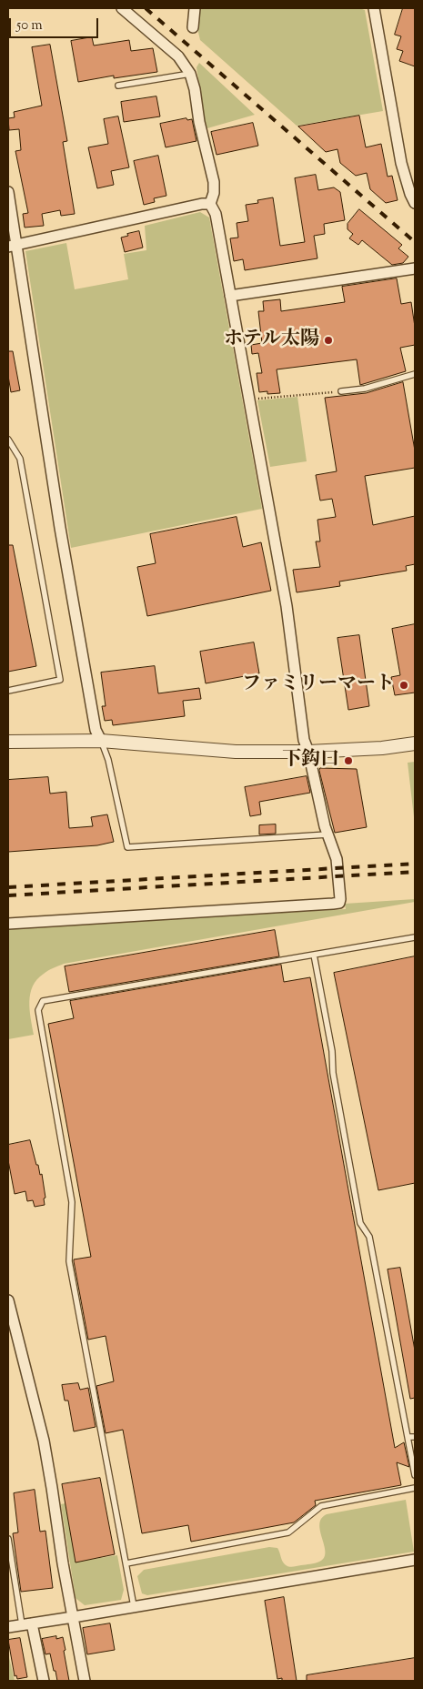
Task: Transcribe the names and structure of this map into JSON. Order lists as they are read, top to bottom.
{
  "places": ["ホテル太陽", "ファミリーマート", "下鈎口"],
  "scale_bar": "50 m"
}
